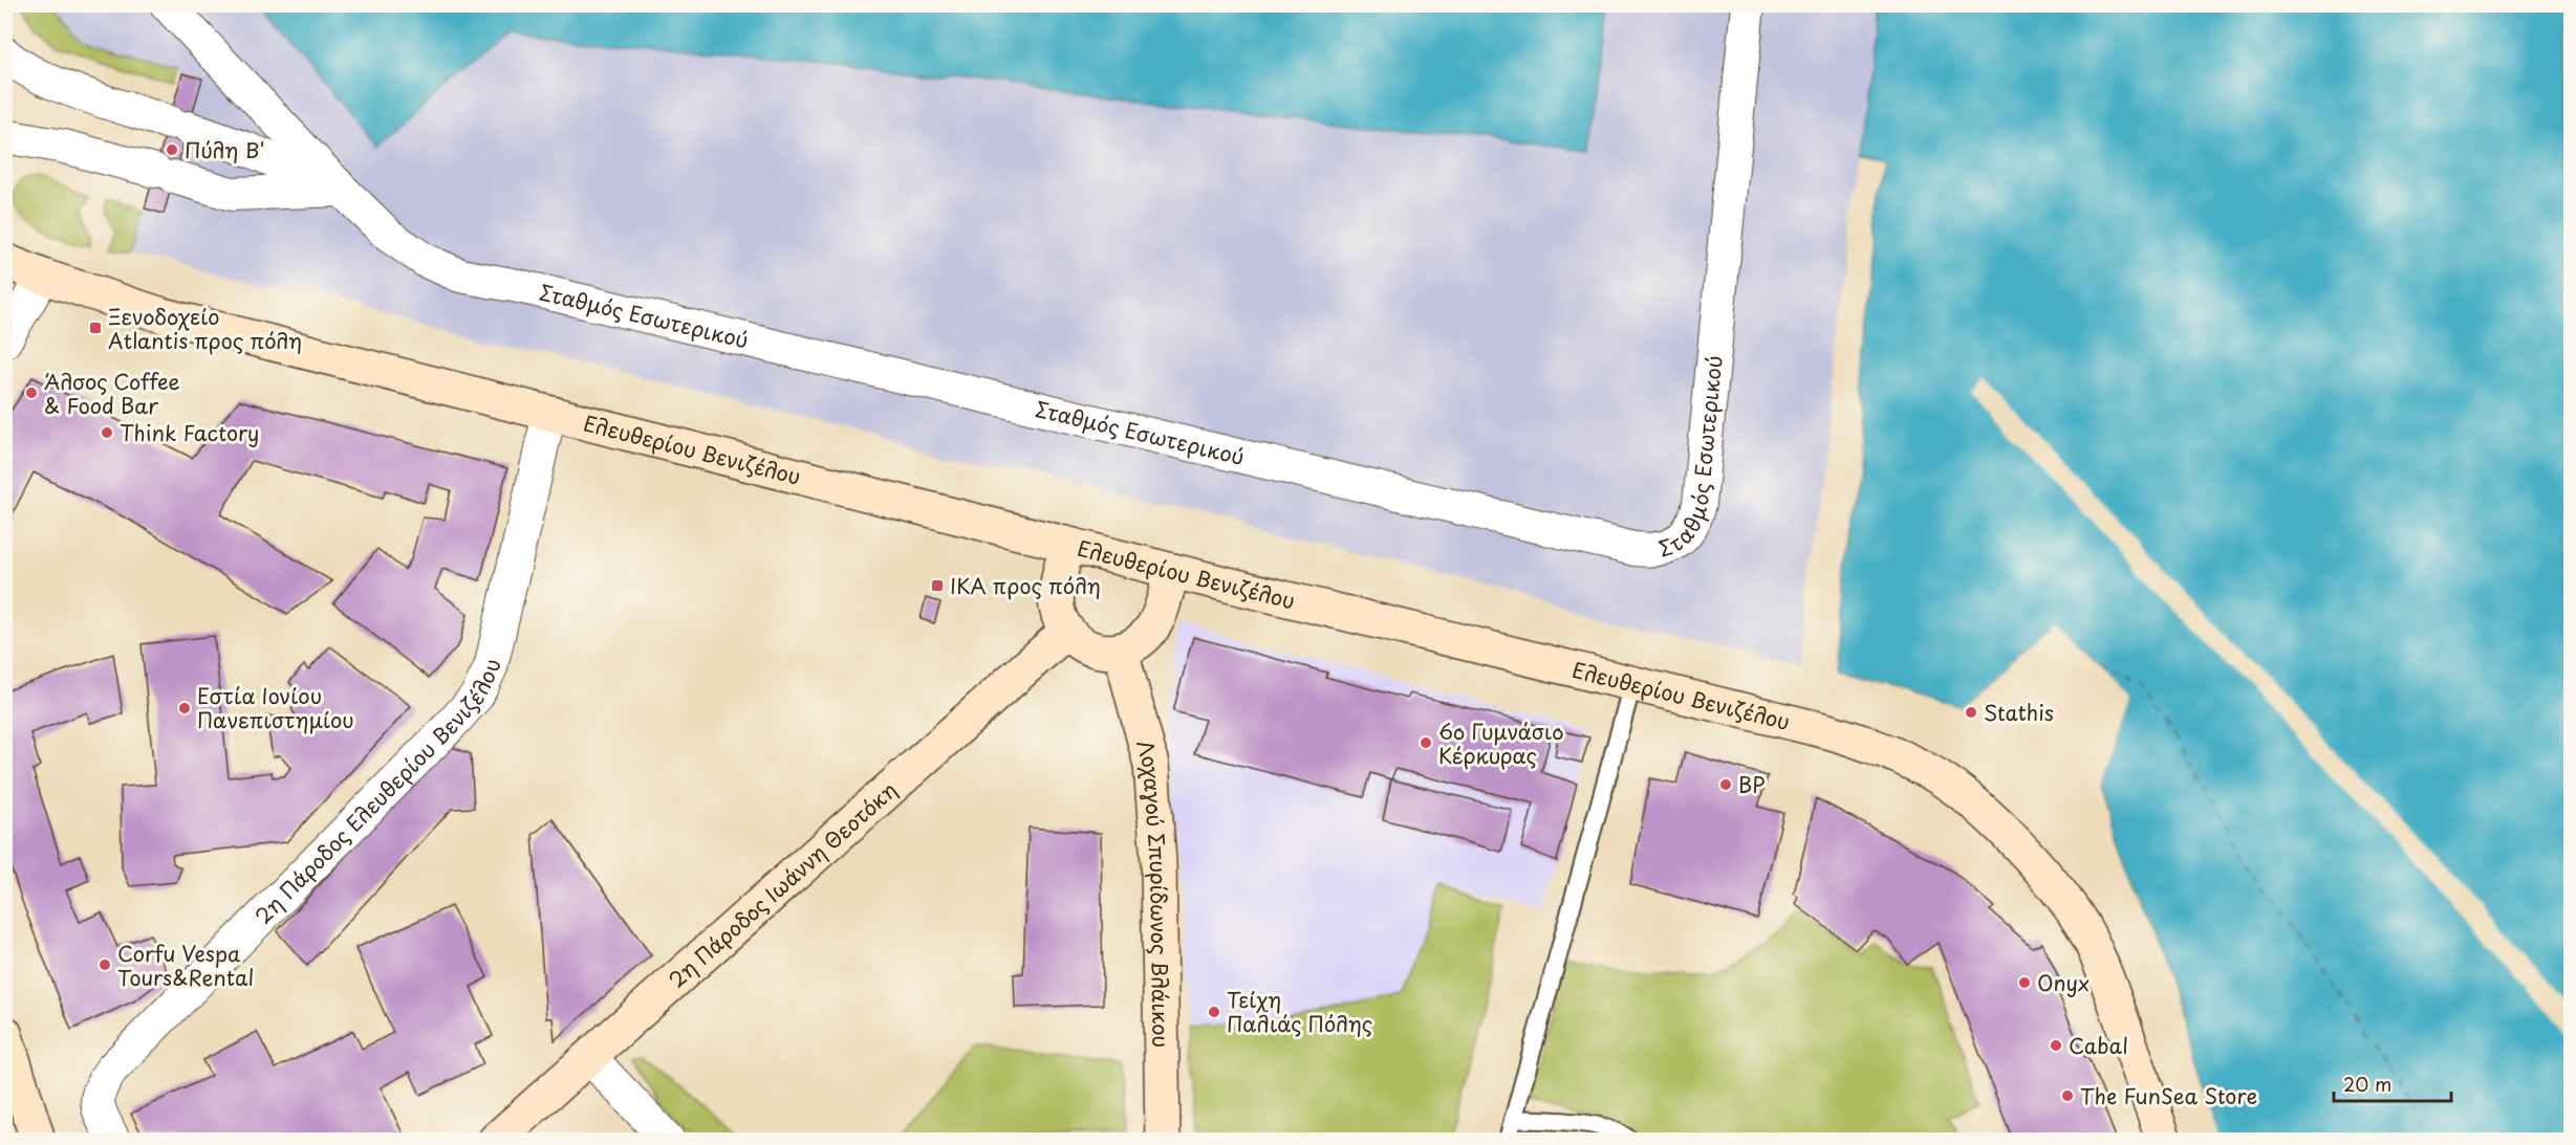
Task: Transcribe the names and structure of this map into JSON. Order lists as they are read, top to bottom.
{
  "streets": {
    "main road": ["Ελευθερίου Βενιζέλου", "2η Πάροδος Ιωάννη Θεοτόκη", "Λοχαγού Σπυρίδωνος Βλάικου"],
    "street": ["Σταθμός Εσωτερικού", "2η Πάροδος Ελευθερίου Βενιζέλου"]
  },
  "crossings": [
    ["Ελευθερίου Βενιζέλου", "2η Πάροδος Ελευθερίου Βενιζέλου"]
  ],
  "places": {
    "other": [
      "Πύλη Β'",
      "Άλσος Coffee & Food Bar",
      "Think Factory",
      "Εστία Ιονίου Πανεπιστημίου",
      "Stathis",
      "6ο Γυμνάσιο Κέρκυρας",
      "BP",
      "Corfu Vespa Tours&Rental",
      "Onyx",
      "Τείχη Παλιάς Πόλης",
      "Cabal",
      "The FunSea Store"
    ],
    "transit": ["Ξενοδοχείο Atlantis προς πόλη", "ΙΚΑ προς πόλη"]
  },
  "scale_bar": "20 m"
}
